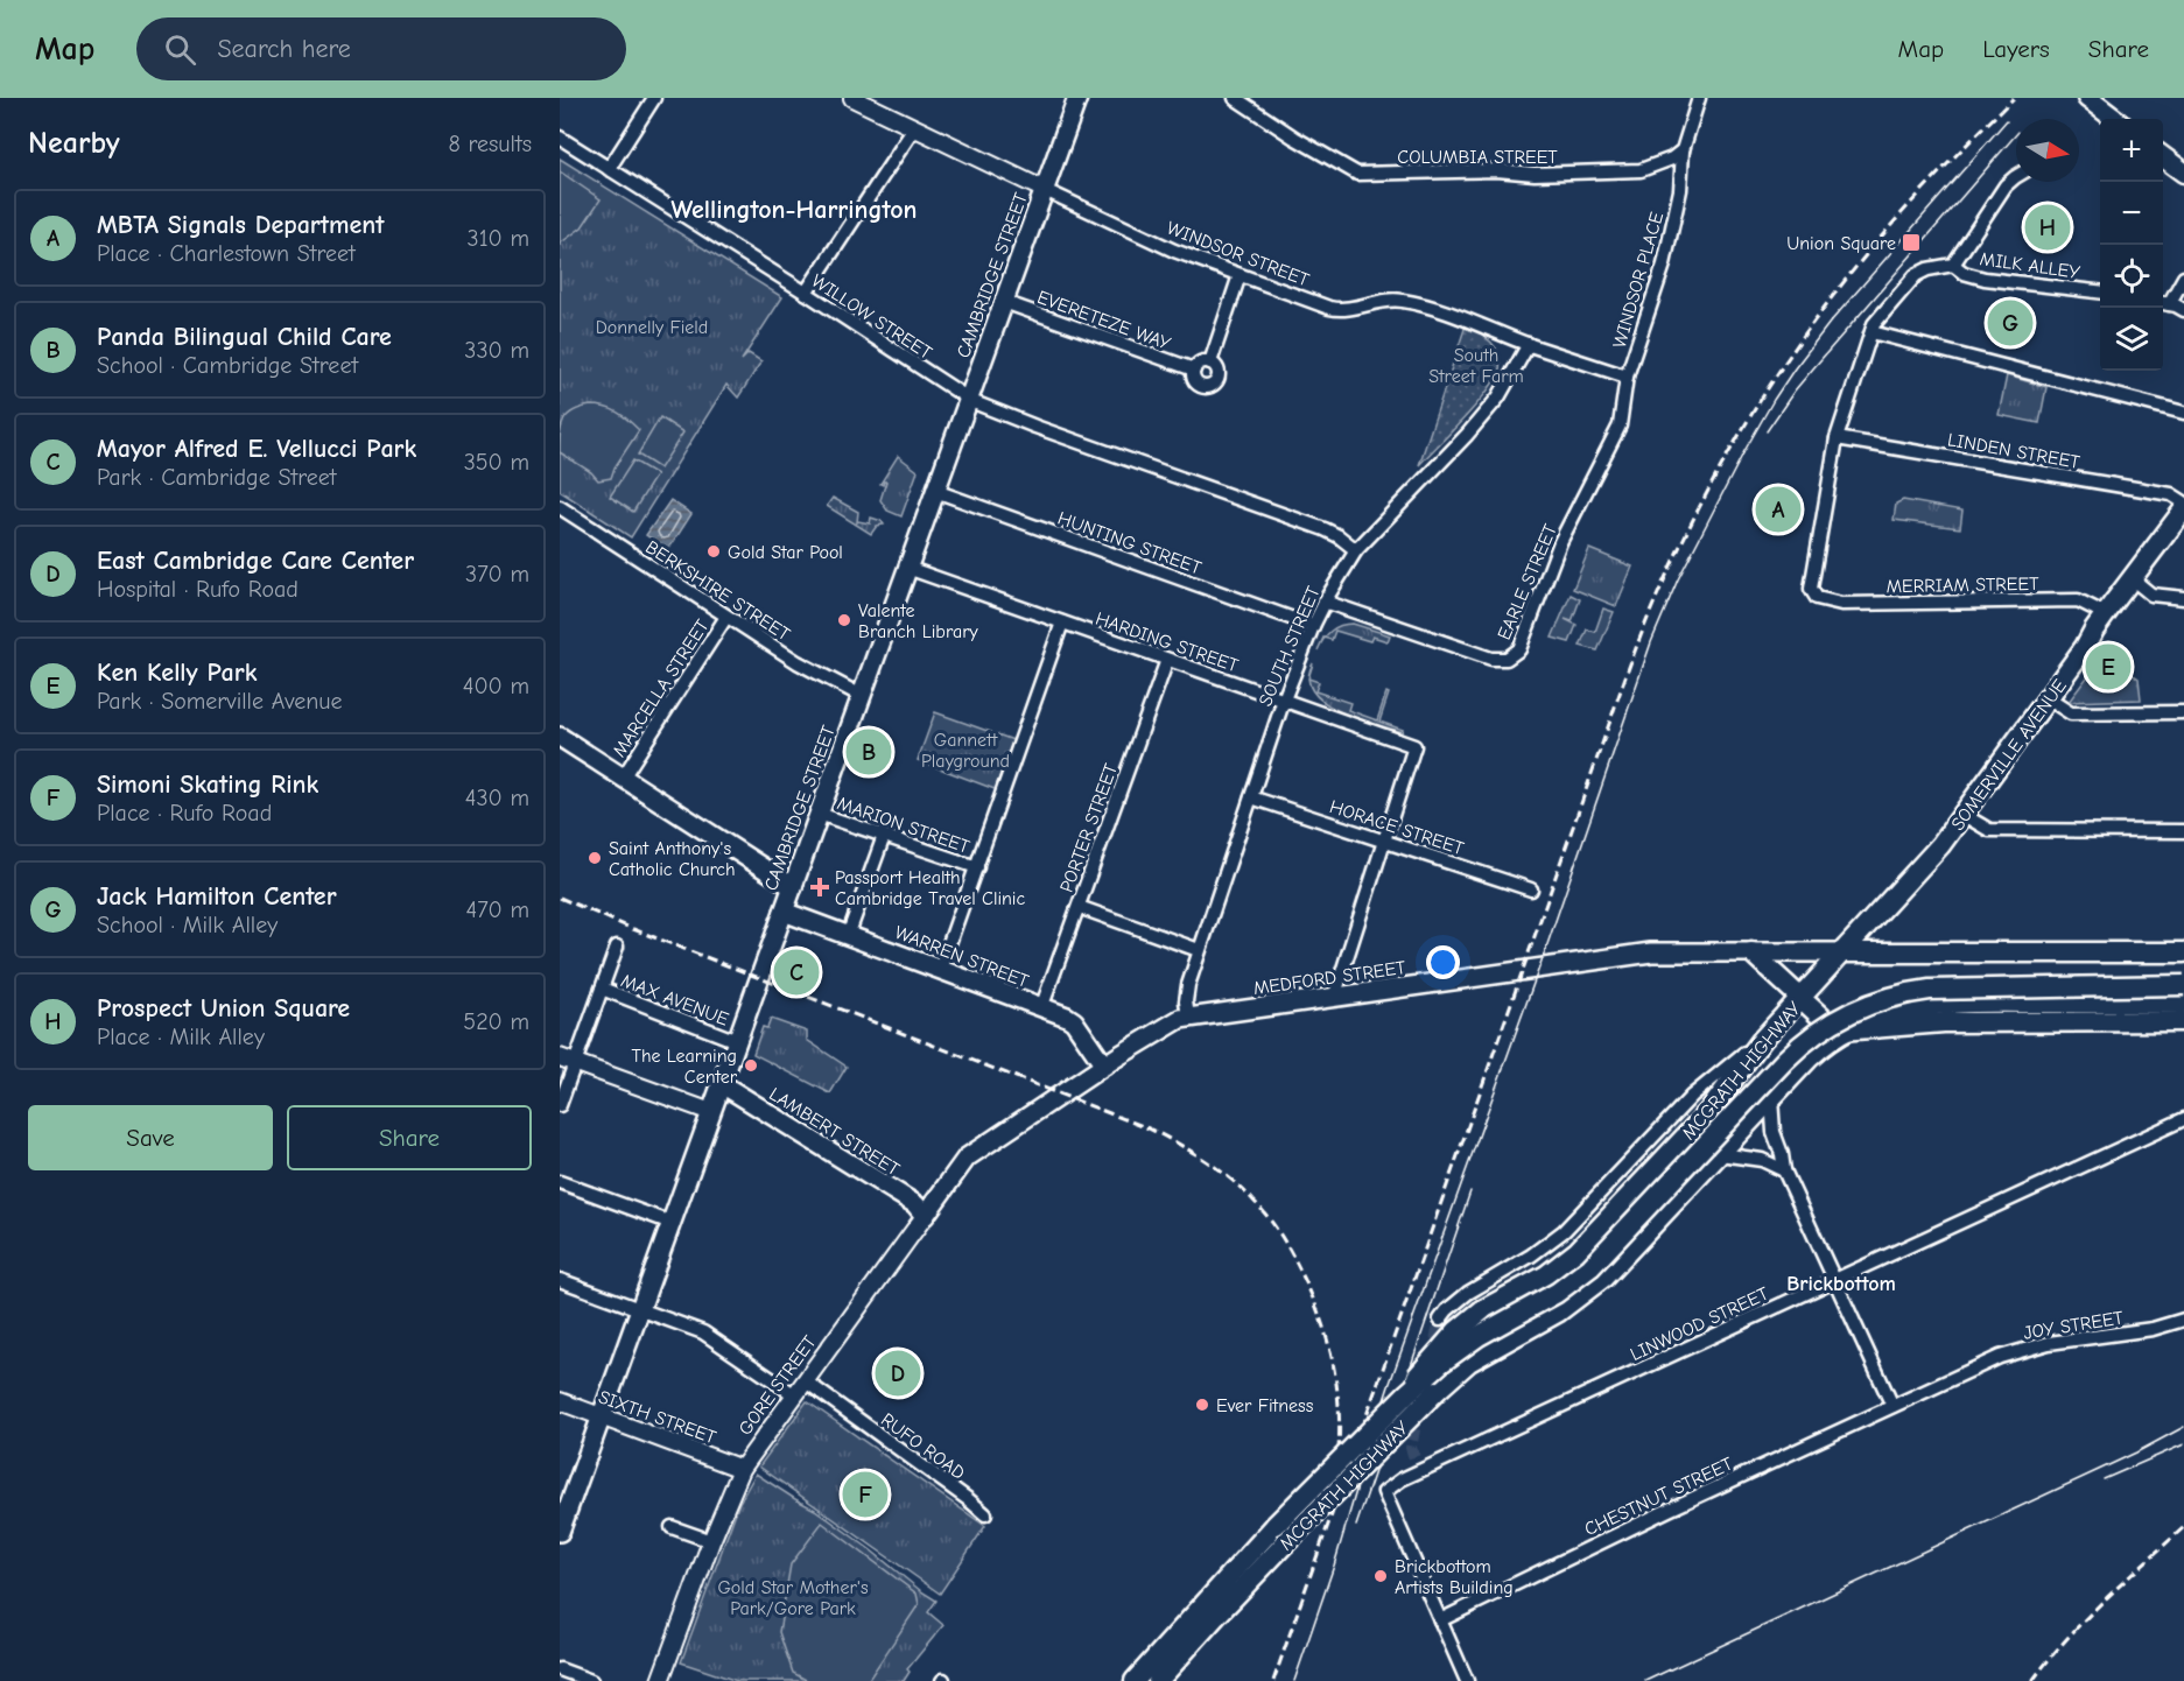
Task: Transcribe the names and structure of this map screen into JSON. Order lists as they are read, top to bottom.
{
  "streets": {
    "main road": [
      "CAMBRIDGE STREET",
      "SOMERVILLE AVENUE",
      "WARREN STREET",
      "MEDFORD STREET",
      "MCGRATH HIGHWAY",
      "LAMBERT STREET",
      "GORE STREET"
    ],
    "street": [
      "COLUMBIA STREET",
      "WINDSOR STREET",
      "MILK ALLEY",
      "WINDSOR PLACE",
      "WILLOW STREET",
      "EVERETEZE WAY",
      "LINDEN STREET",
      "HUNTING STREET",
      "EARLE STREET",
      "MERRIAM STREET",
      "BERKSHIRE STREET",
      "HARDING STREET",
      "SOUTH STREET",
      "MARCELLA STREET",
      "MARION STREET",
      "HORACE STREET",
      "PORTER STREET",
      "MAX AVENUE",
      "LINWOOD STREET",
      "JOY STREET",
      "SIXTH STREET",
      "RUFO ROAD",
      "CHESTNUT STREET"
    ]
  },
  "crossings": [
    ["COLUMBIA STREET", "WINDSOR PLACE"],
    ["WINDSOR STREET", "CAMBRIDGE STREET"],
    ["WINDSOR STREET", "WINDSOR PLACE"],
    ["WINDSOR STREET", "EVERETEZE WAY"],
    ["WINDSOR STREET", "EARLE STREET"],
    ["WINDSOR STREET", "SOUTH STREET"],
    ["CAMBRIDGE STREET", "WILLOW STREET"],
    ["CAMBRIDGE STREET", "EVERETEZE WAY"],
    ["CAMBRIDGE STREET", "HUNTING STREET"],
    ["CAMBRIDGE STREET", "BERKSHIRE STREET"],
    ["CAMBRIDGE STREET", "HARDING STREET"],
    ["CAMBRIDGE STREET", "MARION STREET"],
    ["CAMBRIDGE STREET", "WARREN STREET"],
    ["CAMBRIDGE STREET", "MAX AVENUE"],
    ["CAMBRIDGE STREET", "LAMBERT STREET"],
    ["CAMBRIDGE STREET", "SIXTH STREET"],
    ["CAMBRIDGE STREET", "RUFO ROAD"],
    ["WINDSOR PLACE", "EARLE STREET"],
    ["WILLOW STREET", "SOUTH STREET"],
    ["LINDEN STREET", "MERRIAM STREET"],
    ["HUNTING STREET", "SOUTH STREET"],
    ["EARLE STREET", "SOUTH STREET"],
    ["MERRIAM STREET", "SOMERVILLE AVENUE"],
    ["BERKSHIRE STREET", "MARCELLA STREET"],
    ["HARDING STREET", "SOUTH STREET"],
    ["HARDING STREET", "HORACE STREET"],
    ["HARDING STREET", "PORTER STREET"],
    ["SOUTH STREET", "HORACE STREET"],
    ["SOUTH STREET", "MEDFORD STREET"],
    ["SOMERVILLE AVENUE", "MEDFORD STREET"],
    ["SOMERVILLE AVENUE", "MCGRATH HIGHWAY"],
    ["PORTER STREET", "WARREN STREET"],
    ["WARREN STREET", "MEDFORD STREET"],
    ["MEDFORD STREET", "MCGRATH HIGHWAY"],
    ["MEDFORD STREET", "GORE STREET"],
    ["LAMBERT STREET", "GORE STREET"],
    ["LINWOOD STREET", "CHESTNUT STREET"],
    ["JOY STREET", "CHESTNUT STREET"],
    ["GORE STREET", "SIXTH STREET"],
    ["GORE STREET", "RUFO ROAD"]
  ],
  "districts": ["Wellington-Harrington", "Brickbottom"],
  "parks": [
    "Donnelly Field",
    "South Street Farm",
    "Gannett Playground",
    "Gold Star Mother's Park/Gore Park"
  ],
  "places": {
    "transit": ["Union Square"],
    "other": [
      "Gold Star Pool",
      "Valente Branch Library",
      "Saint Anthony's Catholic Church",
      "The Learning Center",
      "Ever Fitness",
      "Brickbottom Artists Building"
    ],
    "health": ["Passport Health Cambridge Travel Clinic"]
  },
  "north": "right",
  "page": {
    "header": "Map",
    "search": "Search here",
    "nav": ["Map", "Layers", "Share"],
    "heading": ["Nearby", "8 results"],
    "map_buttons": ["+", "−"],
    "list": [
      {
        "mark": "A",
        "name": "MBTA Signals Department",
        "note": "Place · Charlestown Street",
        "value": "310 m"
      },
      {
        "mark": "B",
        "name": "Panda Bilingual Child Care",
        "note": "School · Cambridge Street",
        "value": "330 m"
      },
      {
        "mark": "C",
        "name": "Mayor Alfred E. Vellucci Park",
        "note": "Park · Cambridge Street",
        "value": "350 m"
      },
      {
        "mark": "D",
        "name": "East Cambridge Care Center",
        "note": "Hospital · Rufo Road",
        "value": "370 m"
      },
      {
        "mark": "E",
        "name": "Ken Kelly Park",
        "note": "Park · Somerville Avenue",
        "value": "400 m"
      },
      {
        "mark": "F",
        "name": "Simoni Skating Rink",
        "note": "Place · Rufo Road",
        "value": "430 m"
      },
      {
        "mark": "G",
        "name": "Jack Hamilton Center",
        "note": "School · Milk Alley",
        "value": "470 m"
      },
      {
        "mark": "H",
        "name": "Prospect Union Square",
        "note": "Place · Milk Alley",
        "value": "520 m"
      }
    ],
    "pins": [
      "H",
      "G",
      "A",
      "E",
      "B",
      "C",
      "D",
      "F"
    ],
    "buttons": ["Save", "Share"]
  }
}
